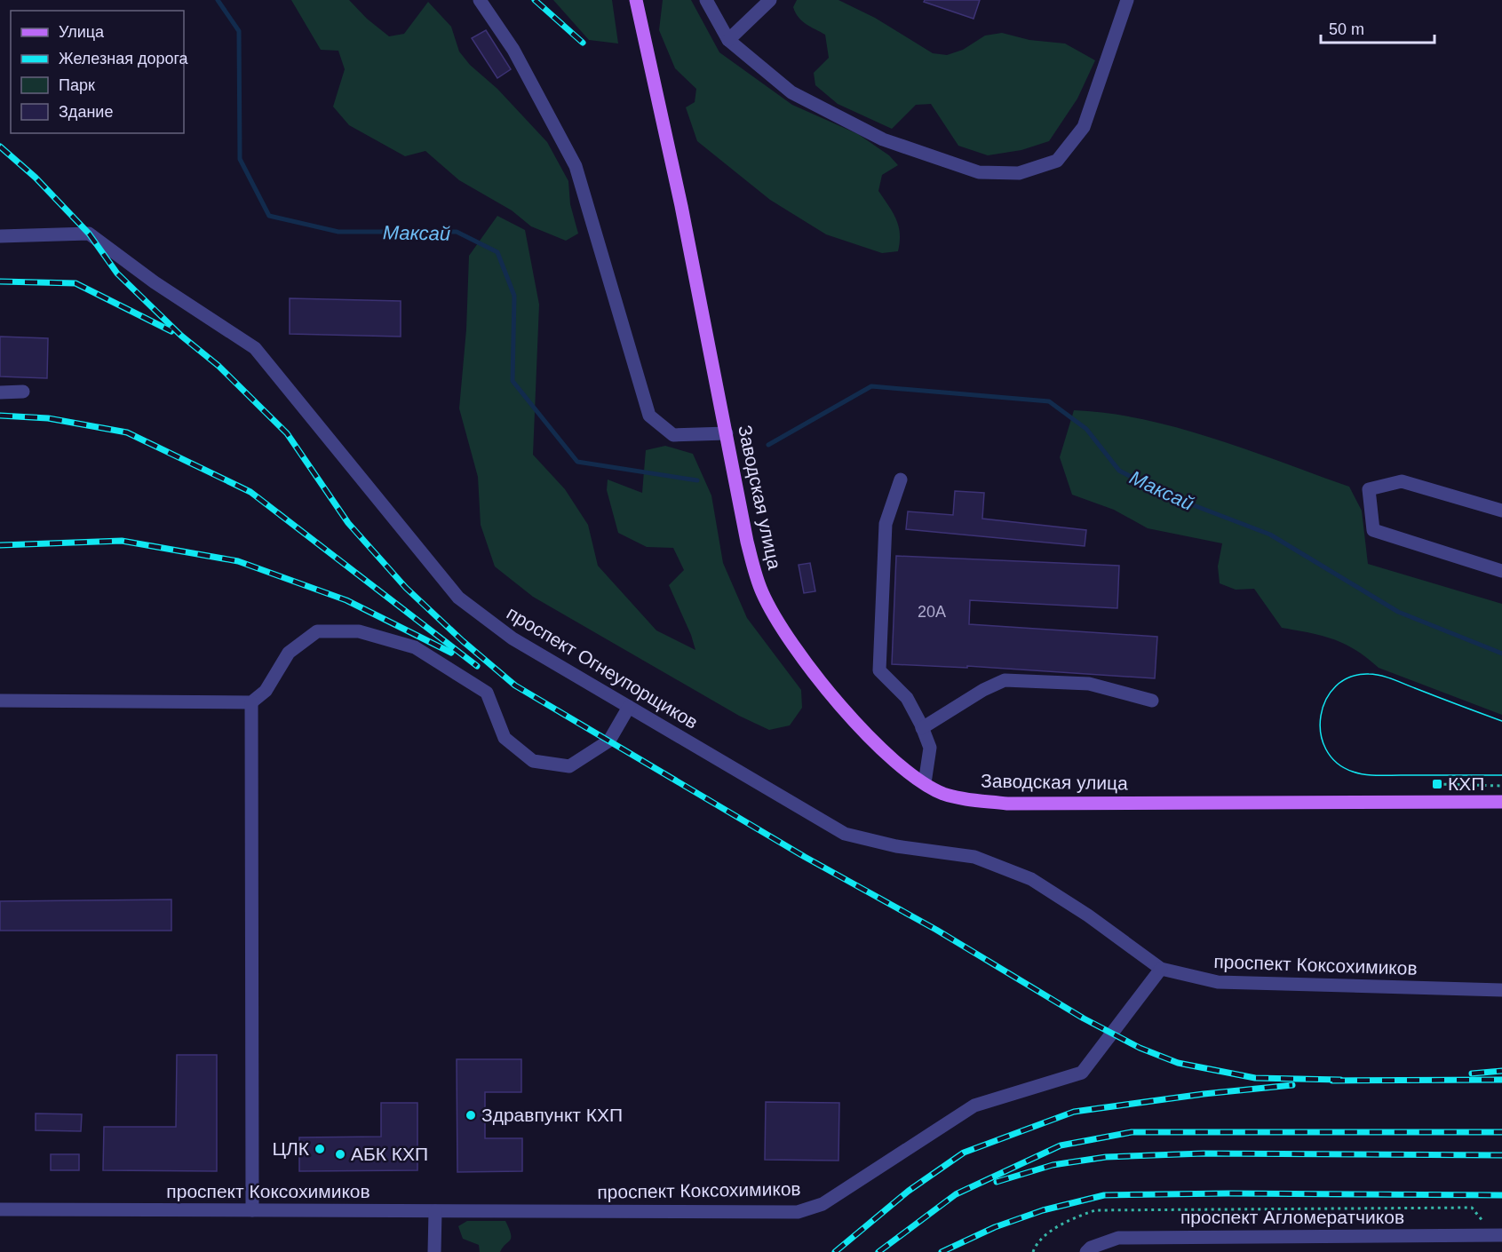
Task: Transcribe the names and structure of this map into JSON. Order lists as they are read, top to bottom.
{
  "streets": {
    "main road": ["Заводская улица"],
    "street": ["проспект Огнеупорщиков", "проспект Коксохимиков", "проспект Агломератчиков"]
  },
  "crossings": [
    ["проспект Огнеупорщиков", "проспект Коксохимиков"]
  ],
  "water": ["Максай"],
  "places": {
    "transit": ["КХП"],
    "other": ["Здравпункт КХП", "ЦЛК", "АБК КХП"]
  },
  "house_numbers": ["20А"],
  "legend": [
    "Улица",
    "Железная дорога",
    "Парк",
    "Здание"
  ],
  "scale_bar": "50 m"
}
